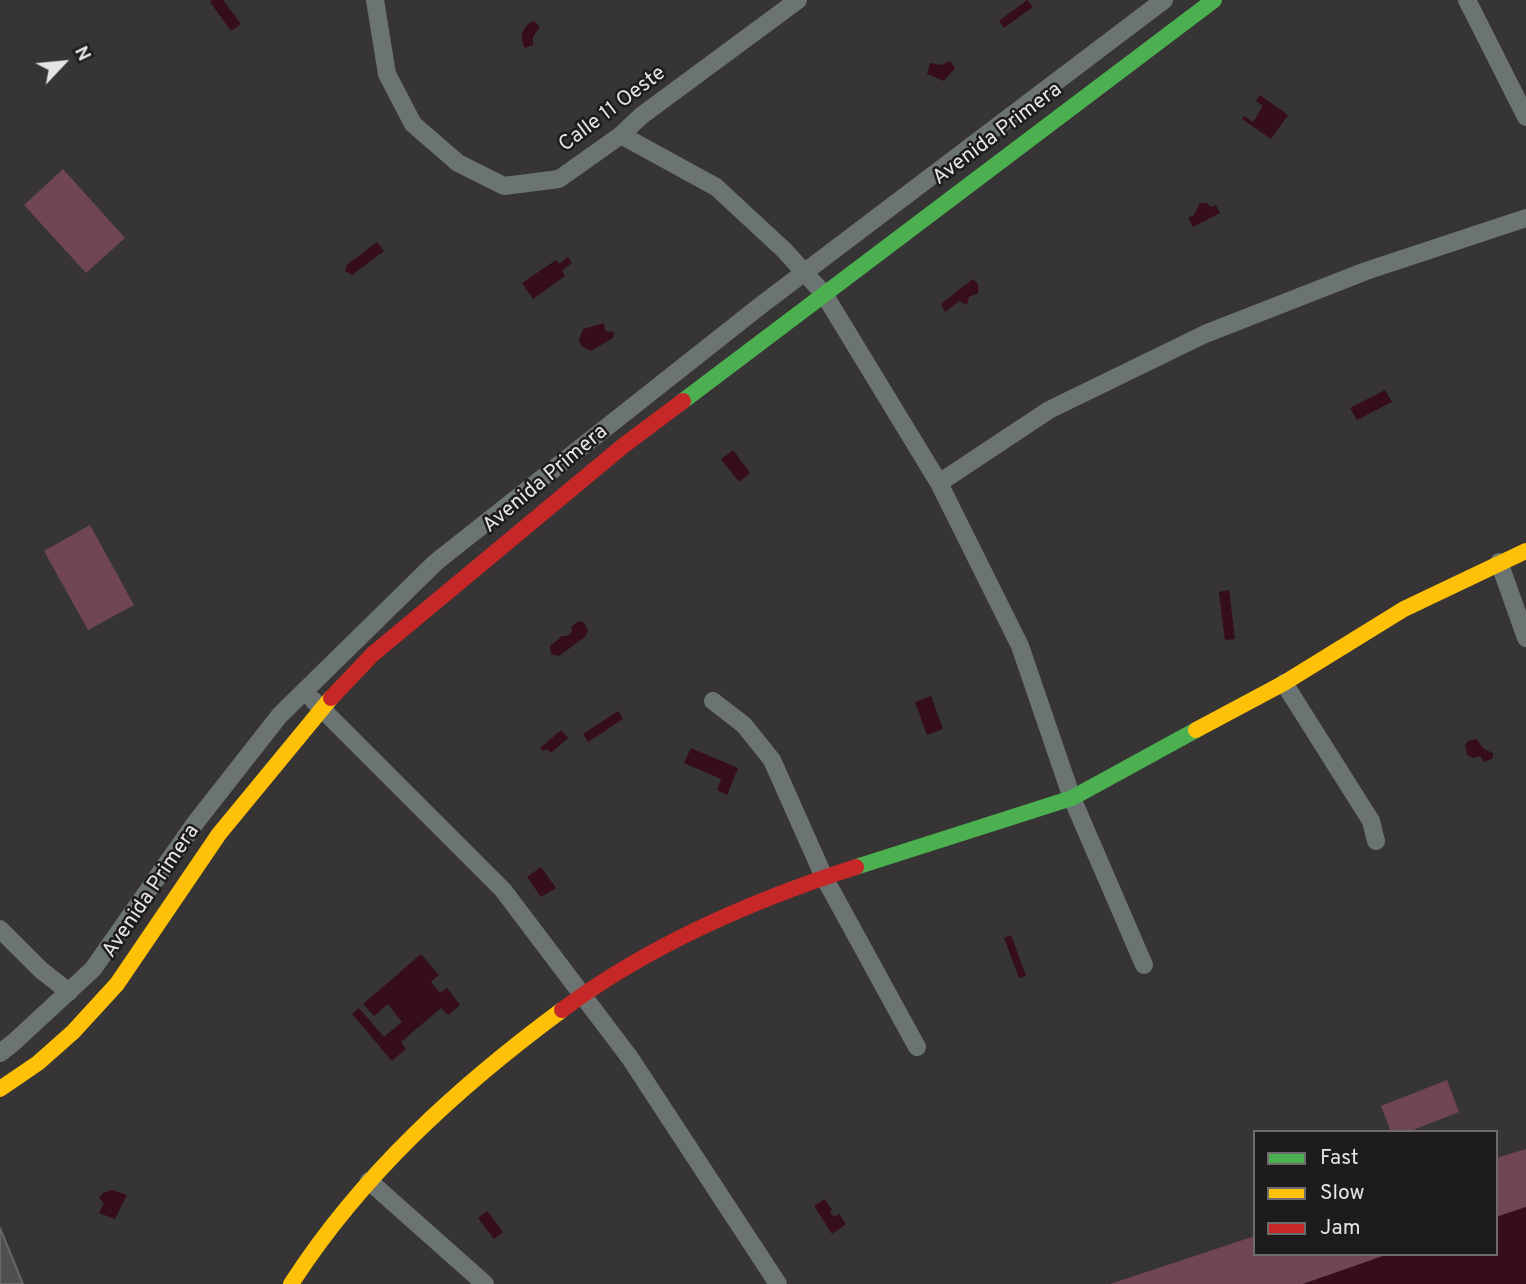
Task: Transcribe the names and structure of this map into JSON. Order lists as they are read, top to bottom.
{
  "streets": {
    "street": ["Calle 11 Oeste", "Avenida Primera"]
  },
  "legend": ["Fast", "Slow", "Jam"],
  "north": "top right"
}
